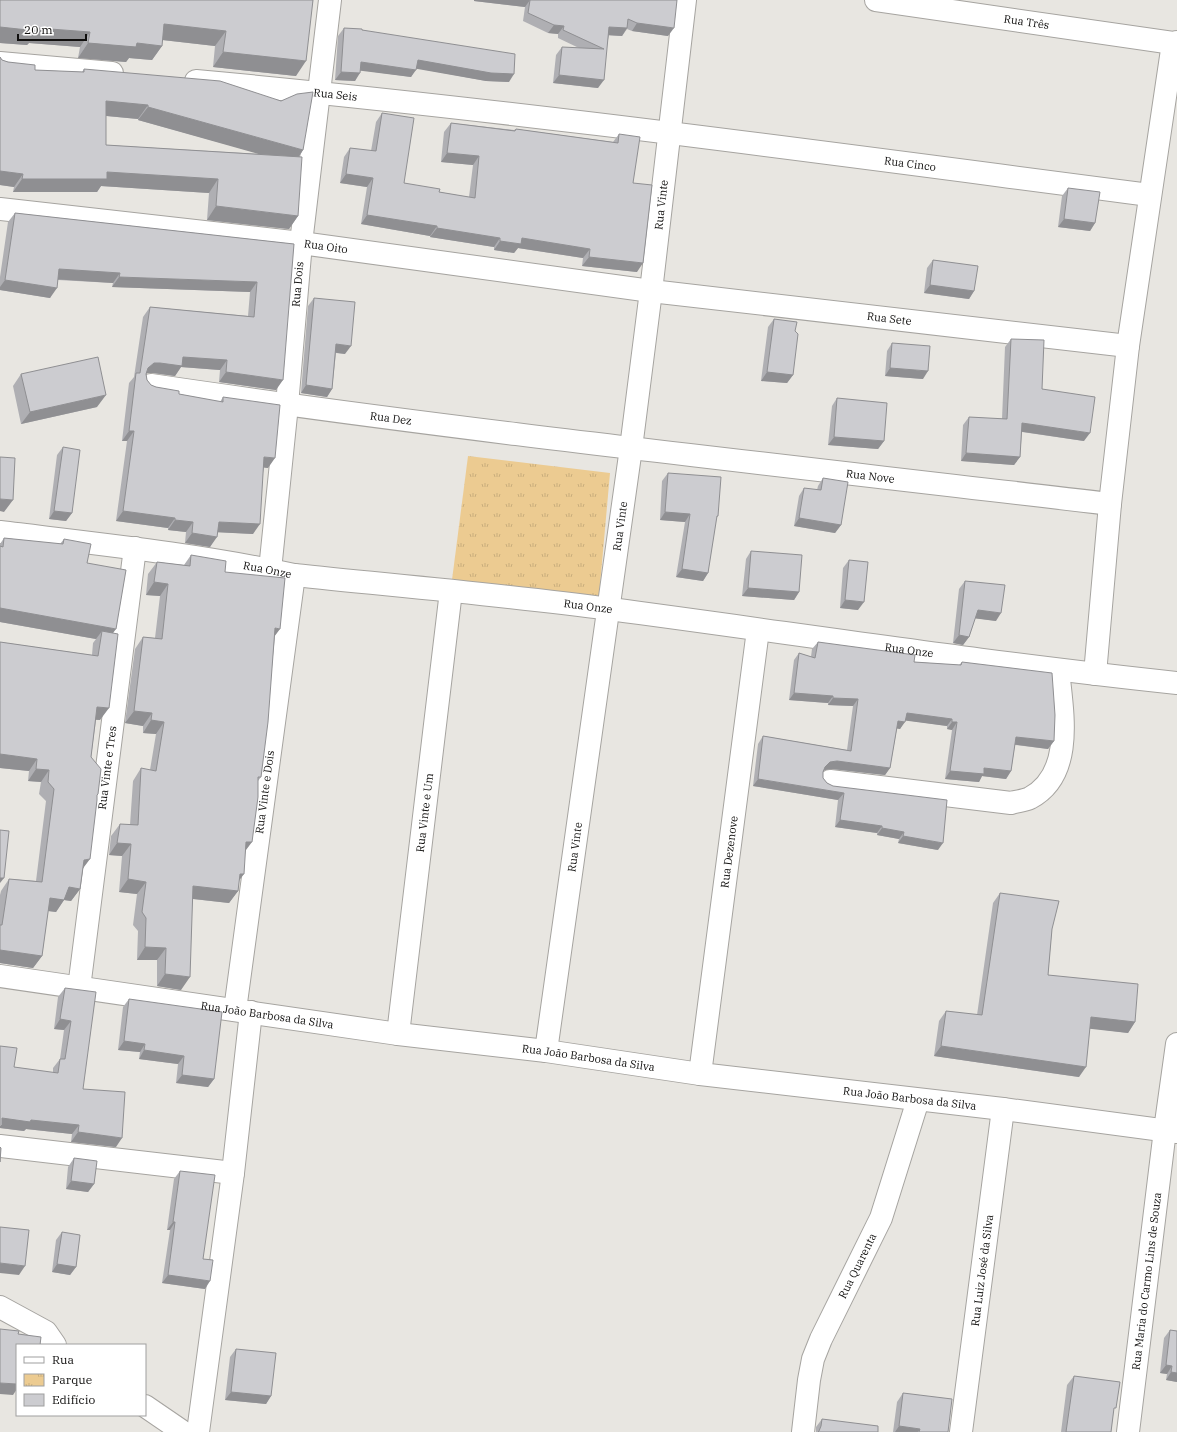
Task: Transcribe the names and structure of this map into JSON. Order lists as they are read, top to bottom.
{
  "streets": {
    "street": [
      "Rua Três",
      "Rua Seis",
      "Rua Cinco",
      "Rua Vinte",
      "Rua Oito",
      "Rua Dois",
      "Rua Sete",
      "Rua Dez",
      "Rua Nove",
      "Rua Onze",
      "Rua Vinte e Tres",
      "Rua Vinte e Dois",
      "Rua Vinte e Um",
      "Rua Dezenove",
      "Rua João Barbosa da Silva",
      "Rua Quarenta",
      "Rua Luiz José da Silva",
      "Rua Maria do Carmo Lins de Souza"
    ]
  },
  "crossings": [
    ["Rua Seis", "Rua Cinco"],
    ["Rua Seis", "Rua Vinte"],
    ["Rua Seis", "Rua Dois"],
    ["Rua Cinco", "Rua Vinte"],
    ["Rua Vinte", "Rua Oito"],
    ["Rua Vinte", "Rua Sete"],
    ["Rua Vinte", "Rua Dez"],
    ["Rua Vinte", "Rua Nove"],
    ["Rua Vinte", "Rua Onze"],
    ["Rua Vinte", "Rua João Barbosa da Silva"],
    ["Rua Oito", "Rua Dois"],
    ["Rua Oito", "Rua Sete"],
    ["Rua Dois", "Rua Dez"],
    ["Rua Dois", "Rua Onze"],
    ["Rua Dez", "Rua Nove"],
    ["Rua Onze", "Rua Vinte e Tres"],
    ["Rua Onze", "Rua Vinte e Dois"],
    ["Rua Onze", "Rua Vinte e Um"],
    ["Rua Onze", "Rua Dezenove"],
    ["Rua Vinte e Tres", "Rua João Barbosa da Silva"],
    ["Rua Vinte e Dois", "Rua João Barbosa da Silva"],
    ["Rua Vinte e Um", "Rua João Barbosa da Silva"],
    ["Rua Dezenove", "Rua João Barbosa da Silva"],
    ["Rua João Barbosa da Silva", "Rua Quarenta"],
    ["Rua João Barbosa da Silva", "Rua Luiz José da Silva"],
    ["Rua João Barbosa da Silva", "Rua Maria do Carmo Lins de Souza"]
  ],
  "legend": ["Rua", "Parque", "Edifício"],
  "scale_bar": "20 m"
}
